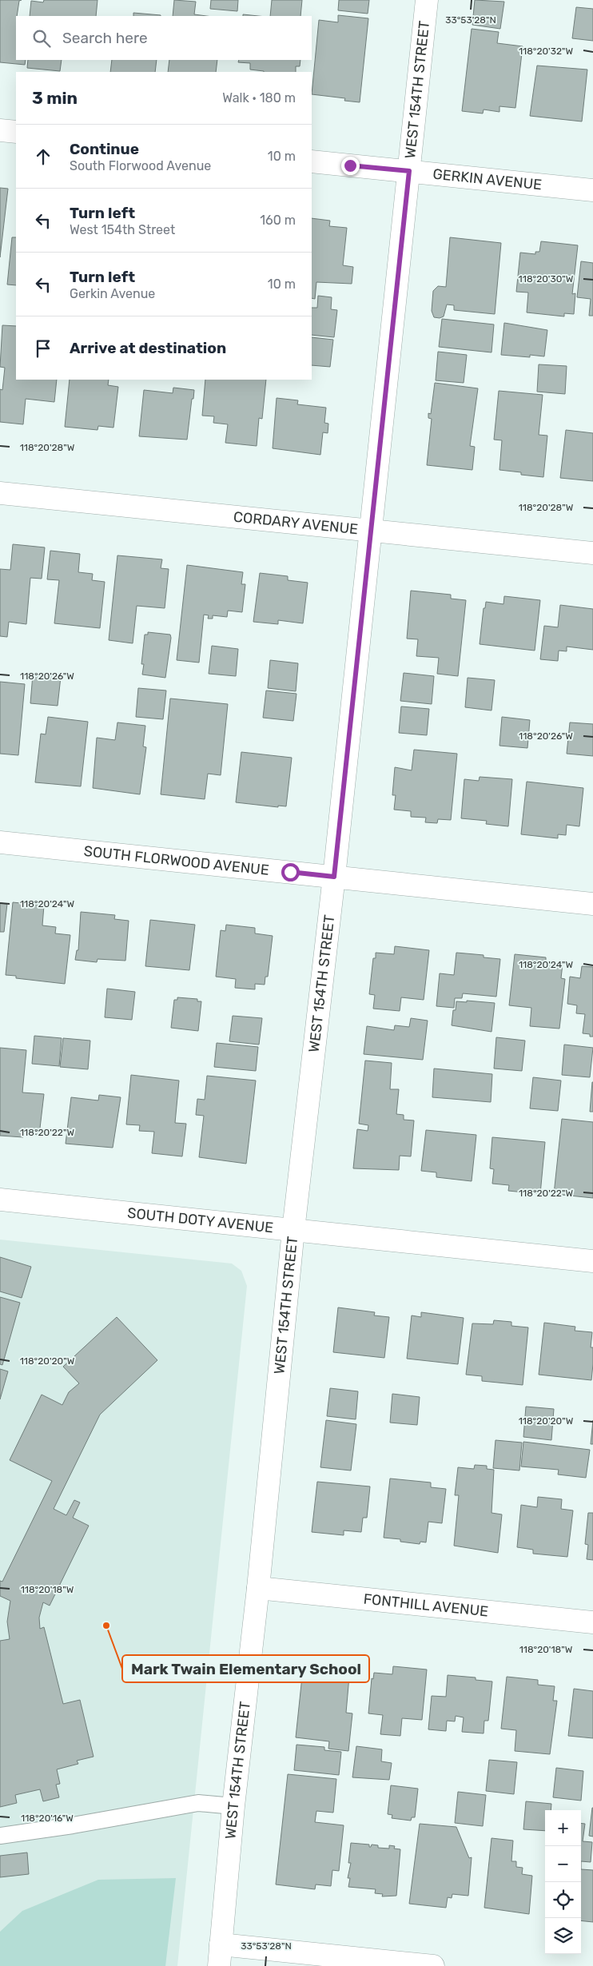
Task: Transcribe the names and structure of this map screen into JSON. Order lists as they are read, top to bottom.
{
  "streets": {
    "street": [
      "WEST 154TH STREET",
      "GERKIN AVENUE",
      "CORDARY AVENUE",
      "SOUTH FLORWOOD AVENUE",
      "SOUTH DOTY AVENUE",
      "FONTHILL AVENUE"
    ]
  },
  "crossings": [
    ["WEST 154TH STREET", "GERKIN AVENUE"],
    ["WEST 154TH STREET", "CORDARY AVENUE"],
    ["WEST 154TH STREET", "SOUTH FLORWOOD AVENUE"],
    ["WEST 154TH STREET", "SOUTH DOTY AVENUE"],
    ["WEST 154TH STREET", "FONTHILL AVENUE"]
  ],
  "places": ["Mark Twain Elementary School"],
  "page": {
    "search": "Search here",
    "heading": ["3 min", "Walk · 180 m"],
    "list": [
      ["Continue", "South Florwood Avenue", "10 m"],
      ["Turn left", "West 154th Street", "160 m"],
      ["Turn left", "Gerkin Avenue", "10 m"],
      "Arrive at destination"
    ],
    "map_buttons": ["+", "−"]
  },
  "coordinates": [
    "33°53'28\"N",
    "118°20'32\"W",
    "118°20'30\"W",
    "118°20'28\"W",
    "118°20'26\"W",
    "118°20'24\"W",
    "118°20'22\"W",
    "118°20'20\"W",
    "118°20'18\"W",
    "118°20'16\"W"
  ]
}
